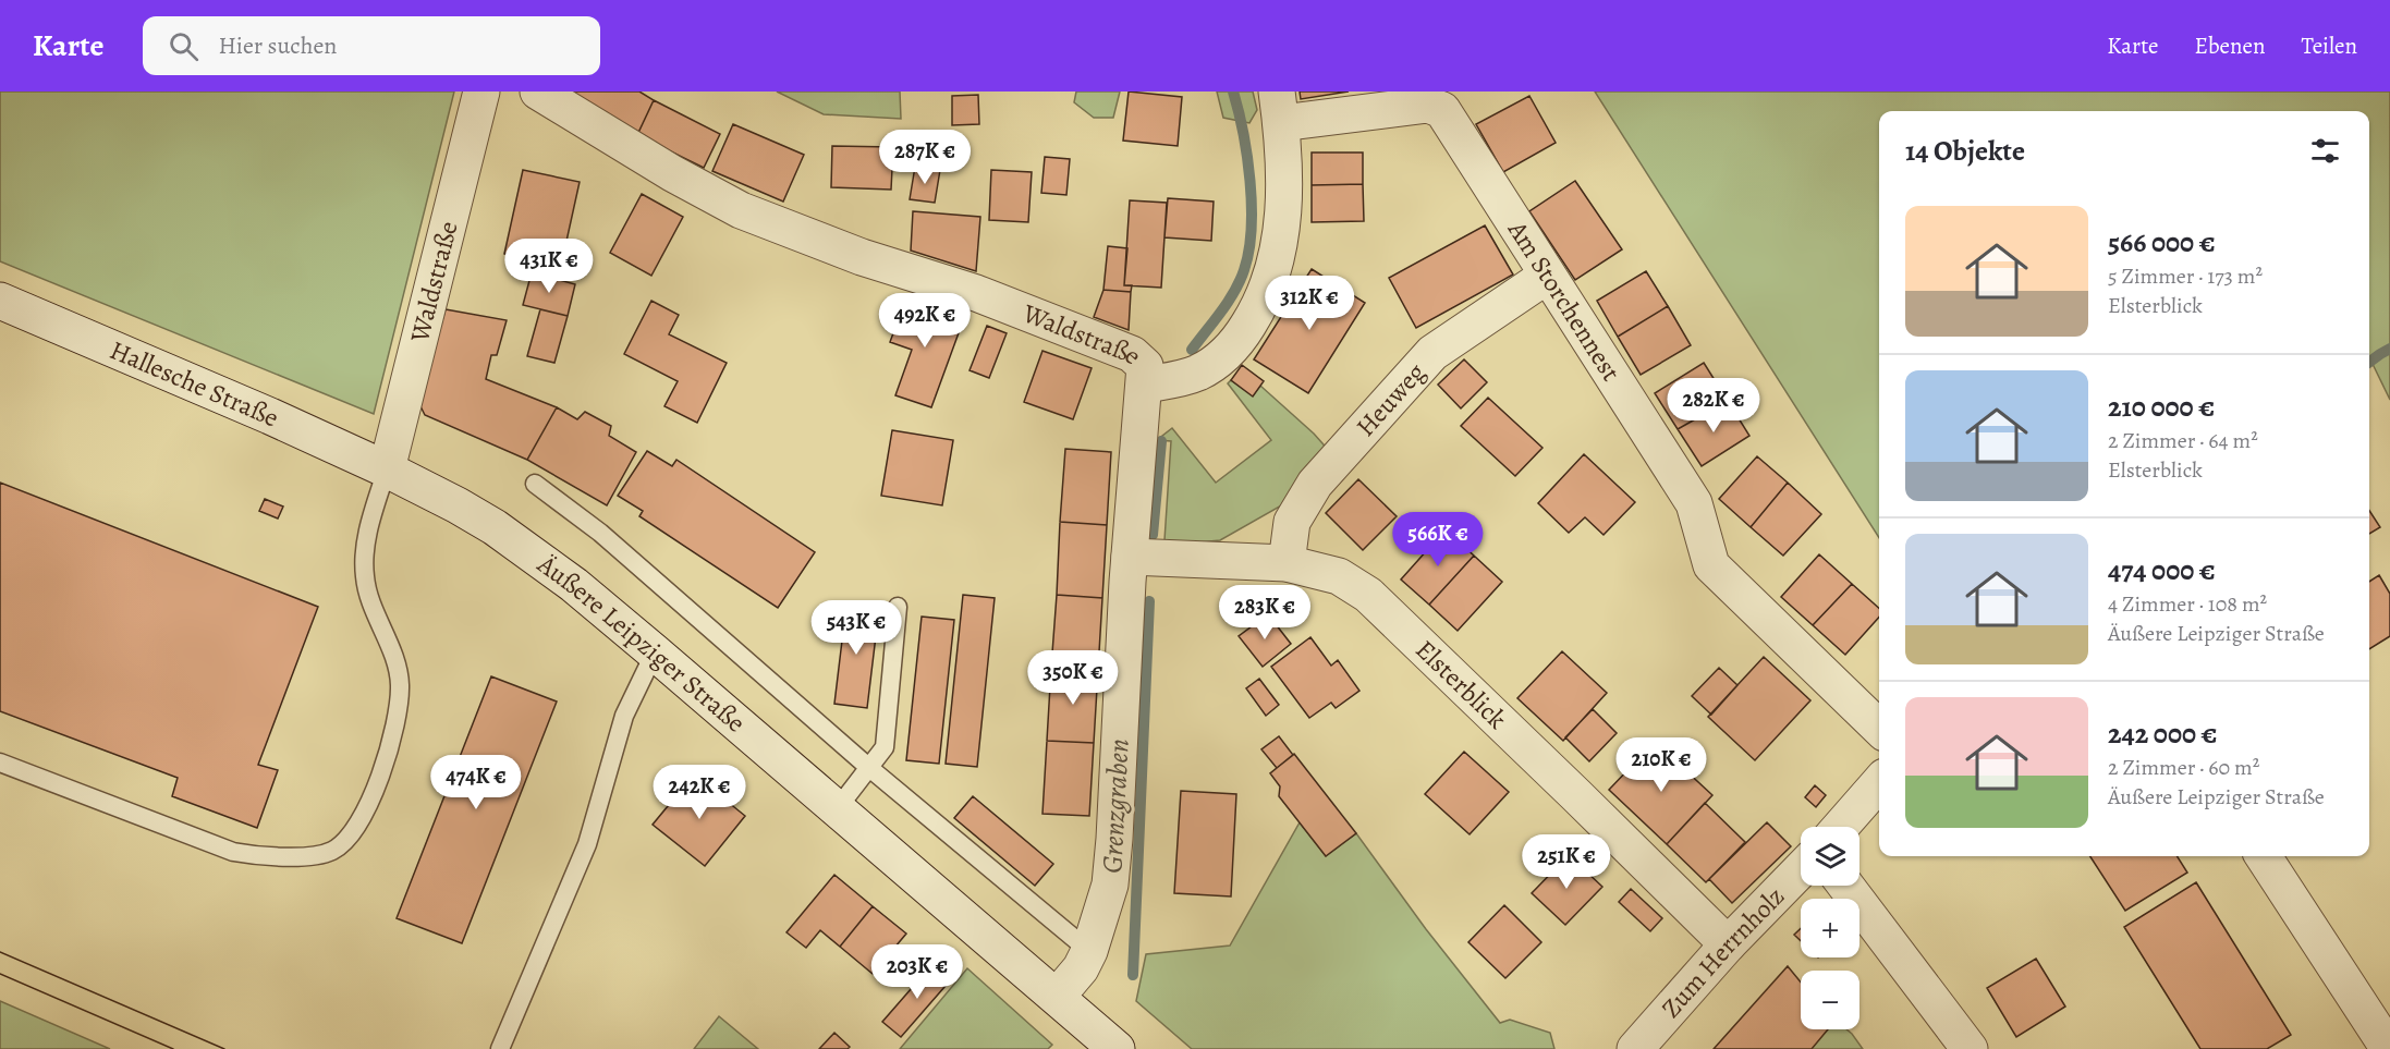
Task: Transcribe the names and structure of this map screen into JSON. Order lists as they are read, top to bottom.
{
  "streets": {
    "street": [
      "Waldstraße",
      "Am Storchennest",
      "Hallesche Straße",
      "Heuweg",
      "Äußere Leipziger Straße",
      "Elsterblick",
      "Zum Herrnholz"
    ]
  },
  "crossings": [
    ["Waldstraße", "Hallesche Straße"],
    ["Waldstraße", "Äußere Leipziger Straße"],
    ["Waldstraße", "Elsterblick"],
    ["Am Storchennest", "Heuweg"],
    ["Hallesche Straße", "Äußere Leipziger Straße"],
    ["Heuweg", "Elsterblick"],
    ["Elsterblick", "Zum Herrnholz"]
  ],
  "water": ["Grenzgraben"],
  "page": {
    "header": "Karte",
    "search": "Hier suchen",
    "nav": ["Karte", "Ebenen", "Teilen"],
    "heading": "14 Objekte",
    "price": [
      "287K €",
      "431K €",
      "312K €",
      "492K €",
      "282K €",
      "566K €",
      "283K €",
      "543K €",
      "350K €",
      "210K €",
      "474K €",
      "242K €",
      "251K €",
      "203K €"
    ],
    "list": [
      {
        "name": "566 000 €",
        "note": "5 Zimmer · 173 m² · Elsterblick"
      },
      {
        "name": "210 000 €",
        "note": "2 Zimmer · 64 m² · Elsterblick"
      },
      {
        "name": "474 000 €",
        "note": "4 Zimmer · 108 m² · Äußere Leipziger Straße"
      },
      {
        "name": "242 000 €",
        "note": "2 Zimmer · 60 m² · Äußere Leipziger Straße"
      }
    ],
    "map_buttons": ["+", "−"]
  }
}
